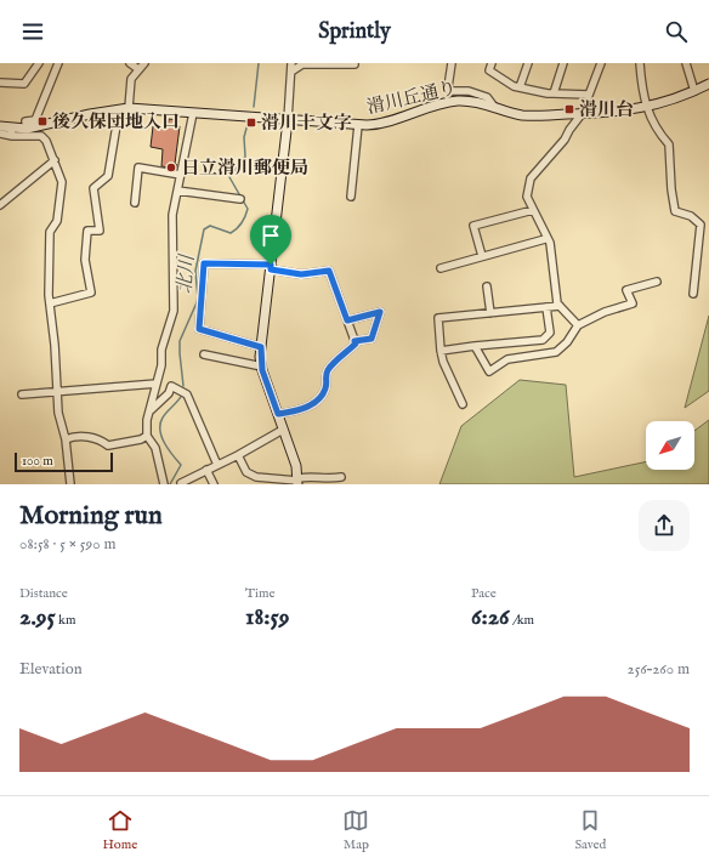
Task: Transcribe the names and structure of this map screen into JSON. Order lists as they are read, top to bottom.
{
  "streets": {
    "street": ["滑川丘通り"]
  },
  "water": ["北川"],
  "places": {
    "transit": ["滑川台", "後久保団地入口", "滑川十文字"],
    "other": ["日立滑川郵便局"]
  },
  "scale_bar": "100 m",
  "north": "bottom left",
  "page": {
    "header": "Sprintly",
    "scale": "100 m",
    "heading": ["Morning run", "08:58 · 5 × 590 m"],
    "stats": [
      ["Distance", "2.95 km"],
      ["Time", "18:59"],
      ["Pace", "6:26 /km"]
    ],
    "chart": ["Elevation", "256–260 m"],
    "tabs": ["Home", "Map", "Saved"]
  }
}
